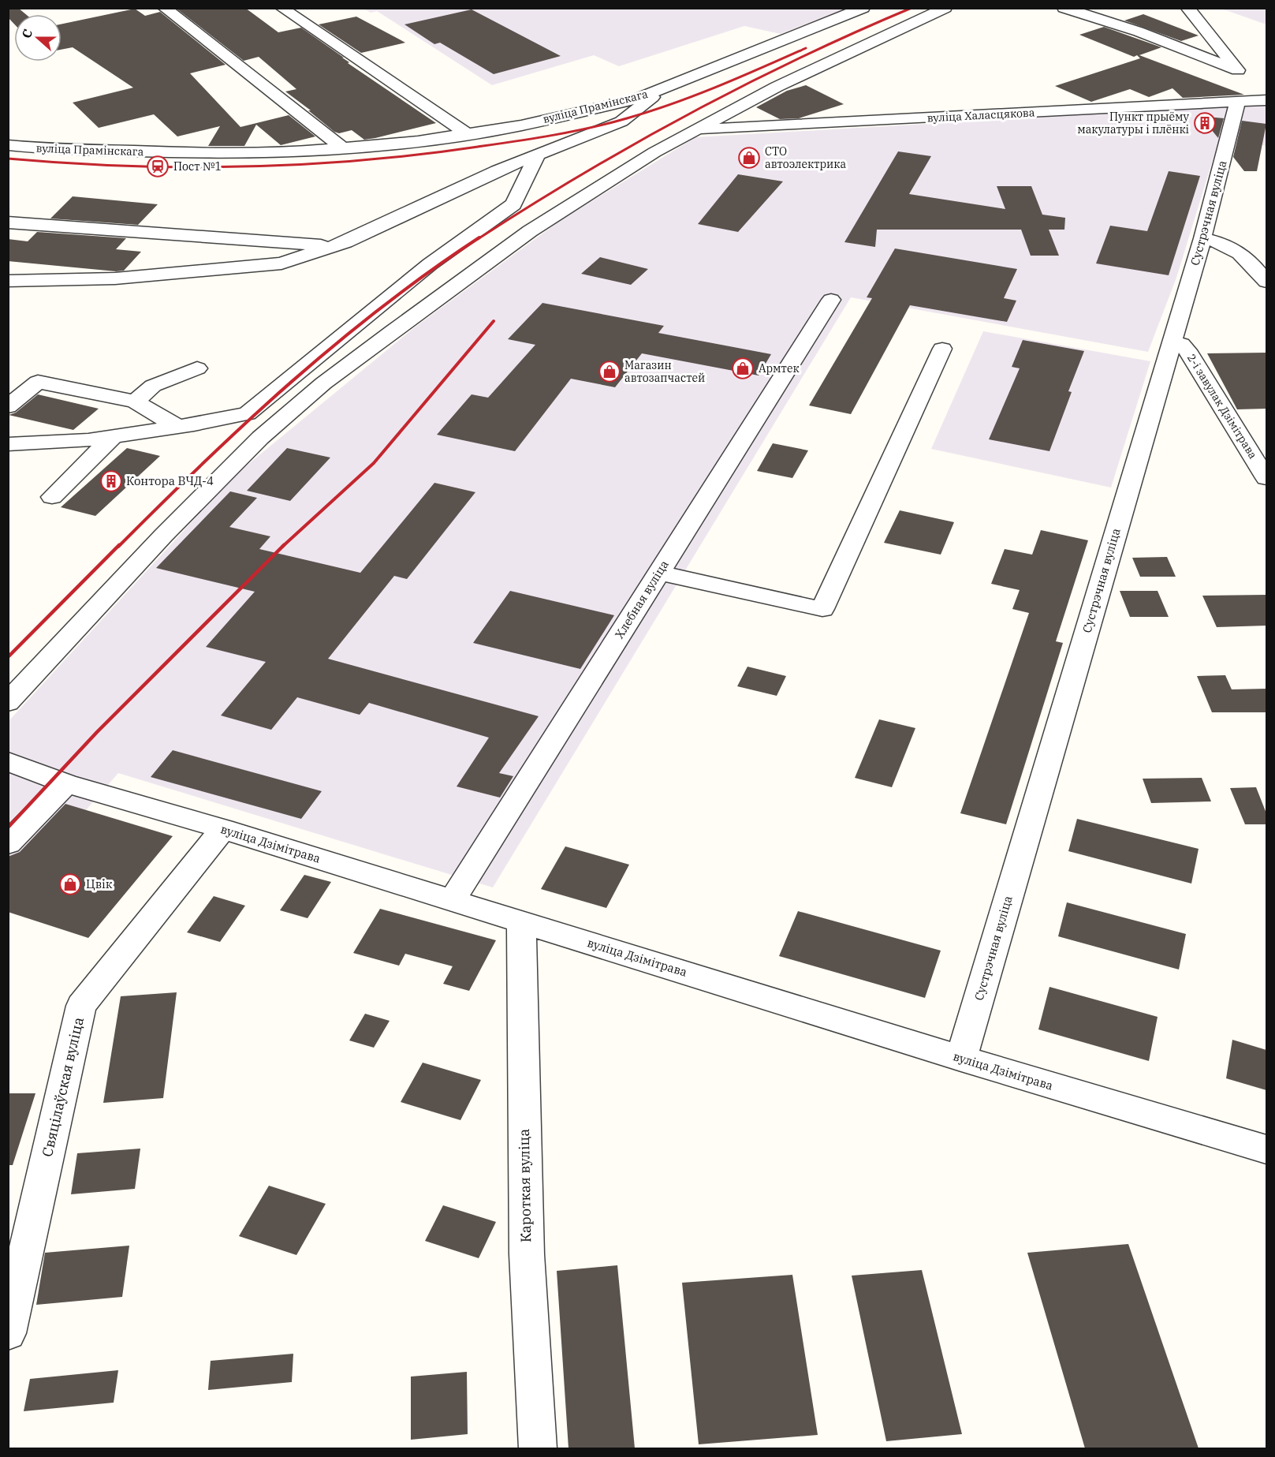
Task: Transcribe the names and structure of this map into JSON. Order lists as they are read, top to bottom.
{
  "streets": {
    "street": [
      "вуліца Прамінскага",
      "вуліца Халасцякова",
      "Сустрэчная вуліца",
      "2-і завулак Дзімітрава",
      "Хлебная вуліца",
      "вуліца Дзімітрава",
      "Свяцілаўская вуліца",
      "Кароткая вуліца"
    ]
  },
  "crossings": [
    ["вуліца Халасцякова", "Сустрэчная вуліца"],
    ["Сустрэчная вуліца", "2-і завулак Дзімітрава"],
    ["Сустрэчная вуліца", "вуліца Дзімітрава"],
    ["Хлебная вуліца", "вуліца Дзімітрава"],
    ["вуліца Дзімітрава", "Свяцілаўская вуліца"],
    ["вуліца Дзімітрава", "Кароткая вуліца"]
  ],
  "places": {
    "building": ["Пункт прыёму макулатуры і плёнкі", "Контора ВЧД-4"],
    "shop": [
      "СТО автоэлектрика",
      "Армтек",
      "Магазин автозапчастей",
      "Цвік"
    ],
    "station": ["Пост №1"]
  },
  "north": "left"
}
